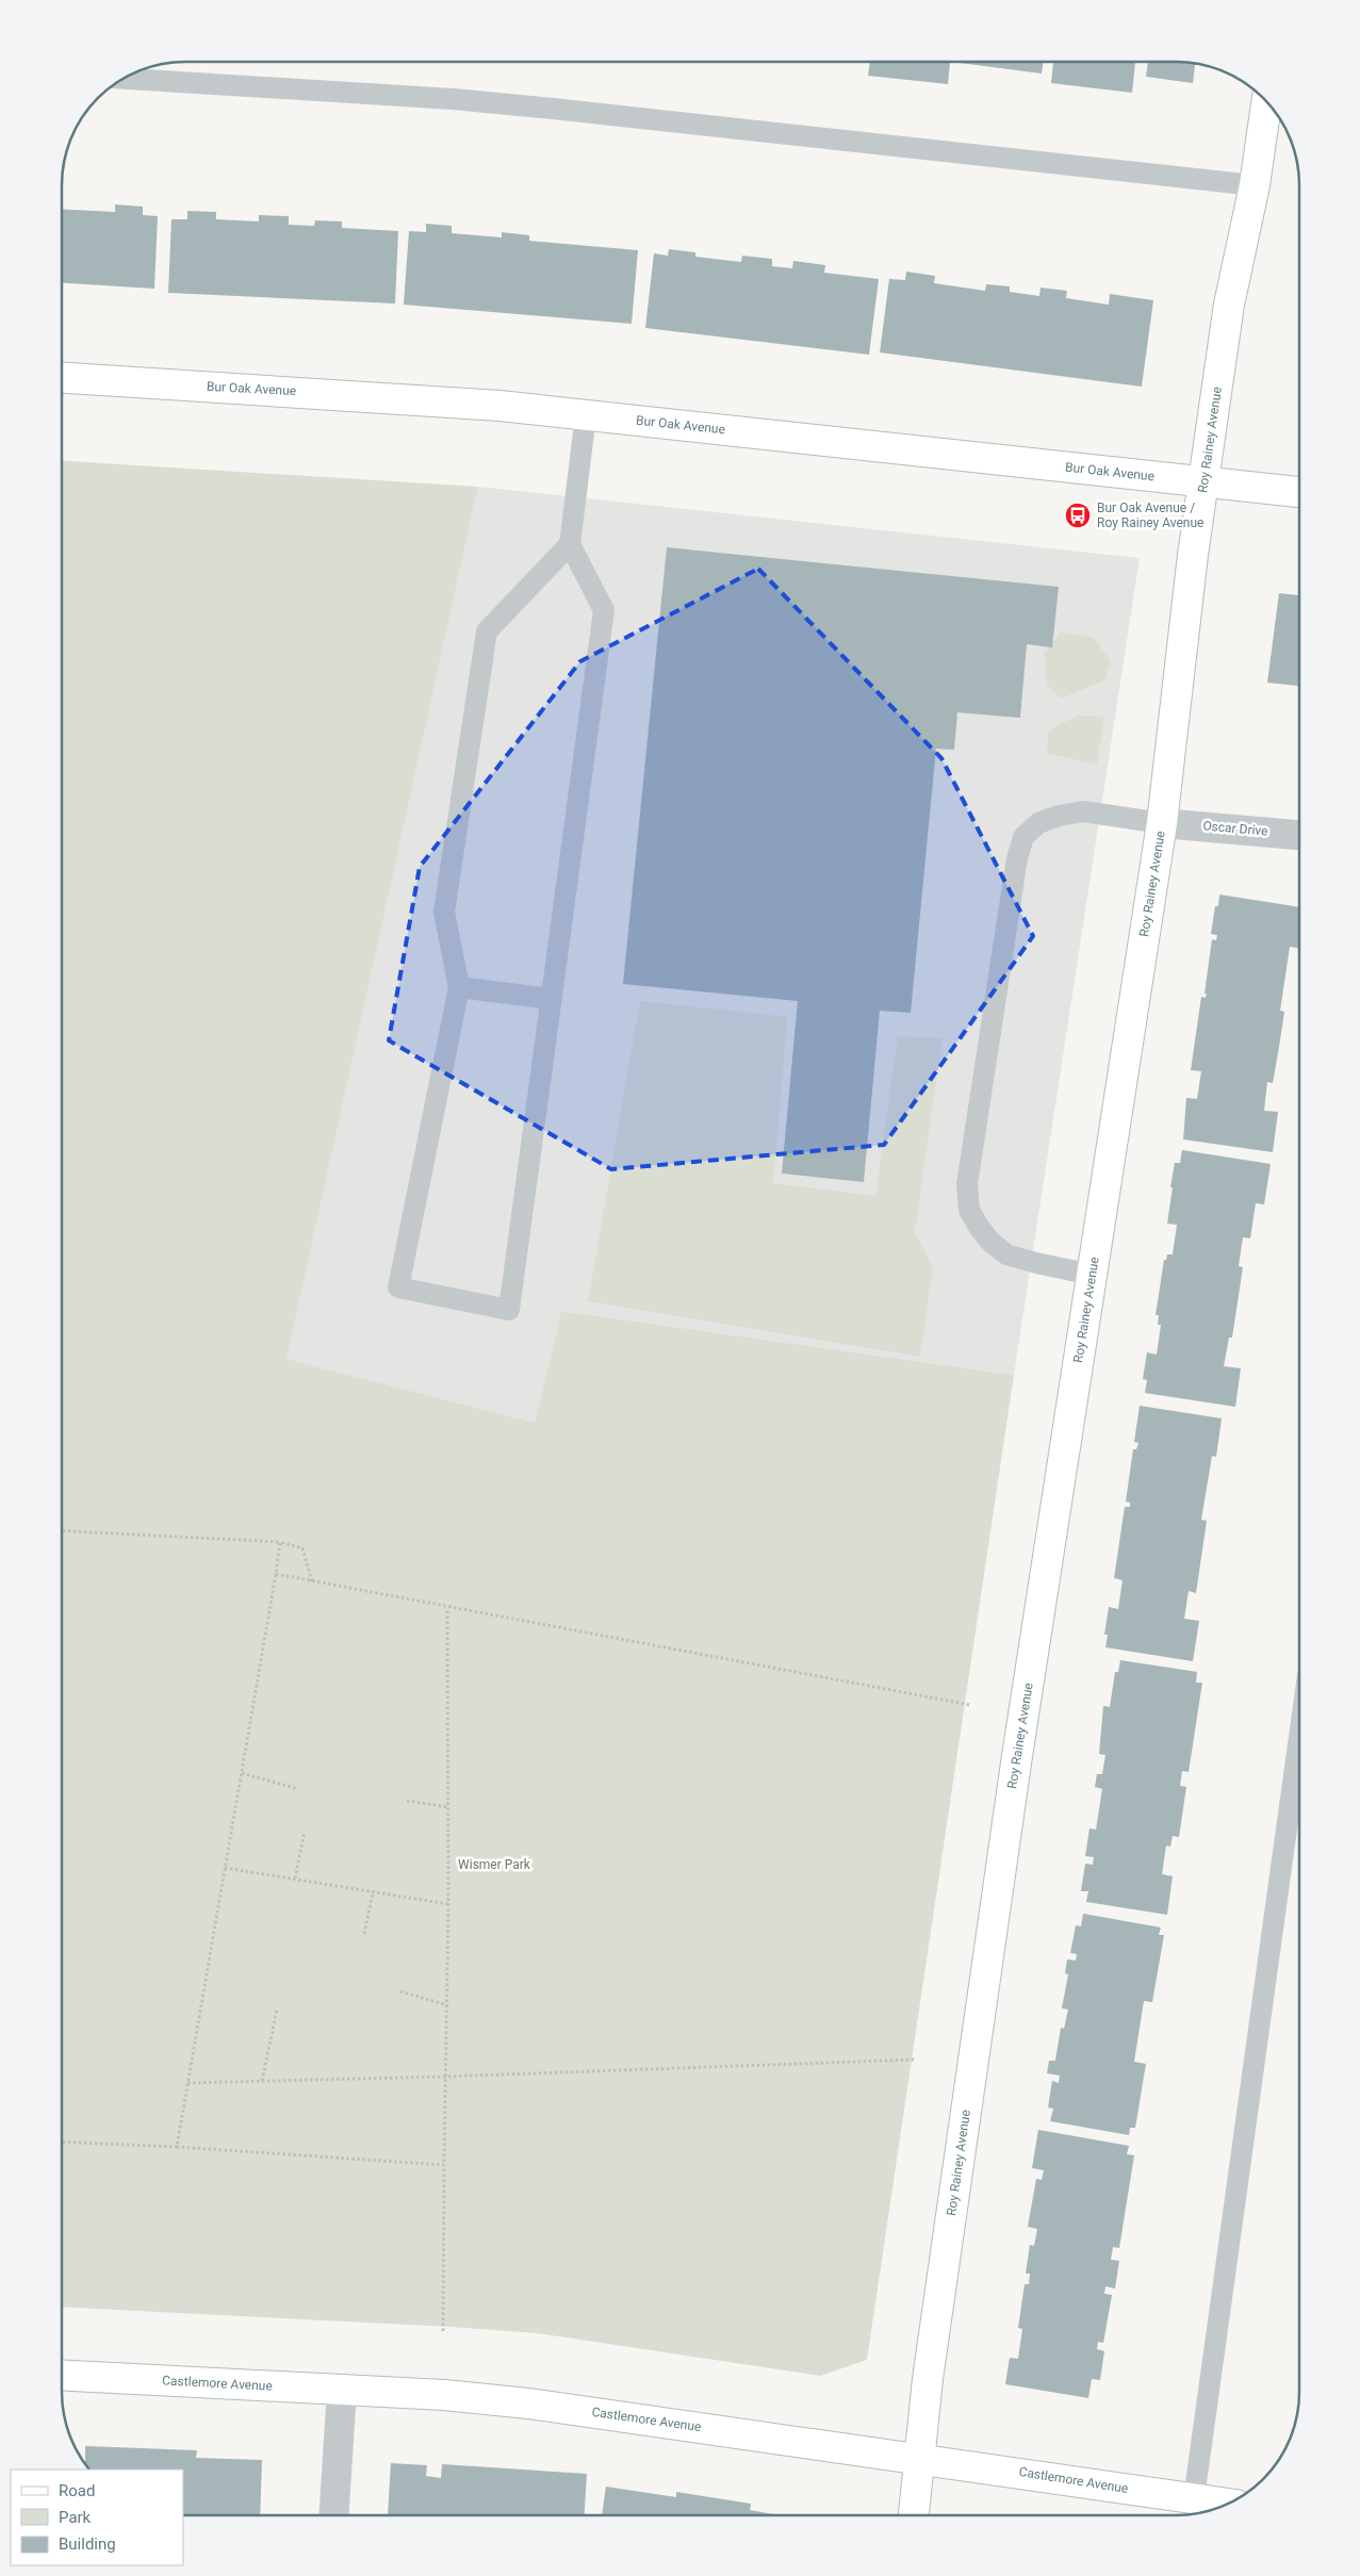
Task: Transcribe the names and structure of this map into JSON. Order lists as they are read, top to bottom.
{
  "streets": {
    "street": [
      "Bur Oak Avenue",
      "Roy Rainey Avenue",
      "Oscar Drive",
      "Castlemore Avenue"
    ]
  },
  "crossings": [
    ["Bur Oak Avenue", "Roy Rainey Avenue"],
    ["Roy Rainey Avenue", "Oscar Drive"],
    ["Roy Rainey Avenue", "Castlemore Avenue"]
  ],
  "parks": ["Wismer Park"],
  "places": {
    "bus stop": ["Bur Oak Avenue / Roy Rainey Avenue"]
  },
  "legend": ["Road", "Park", "Building"]
}
